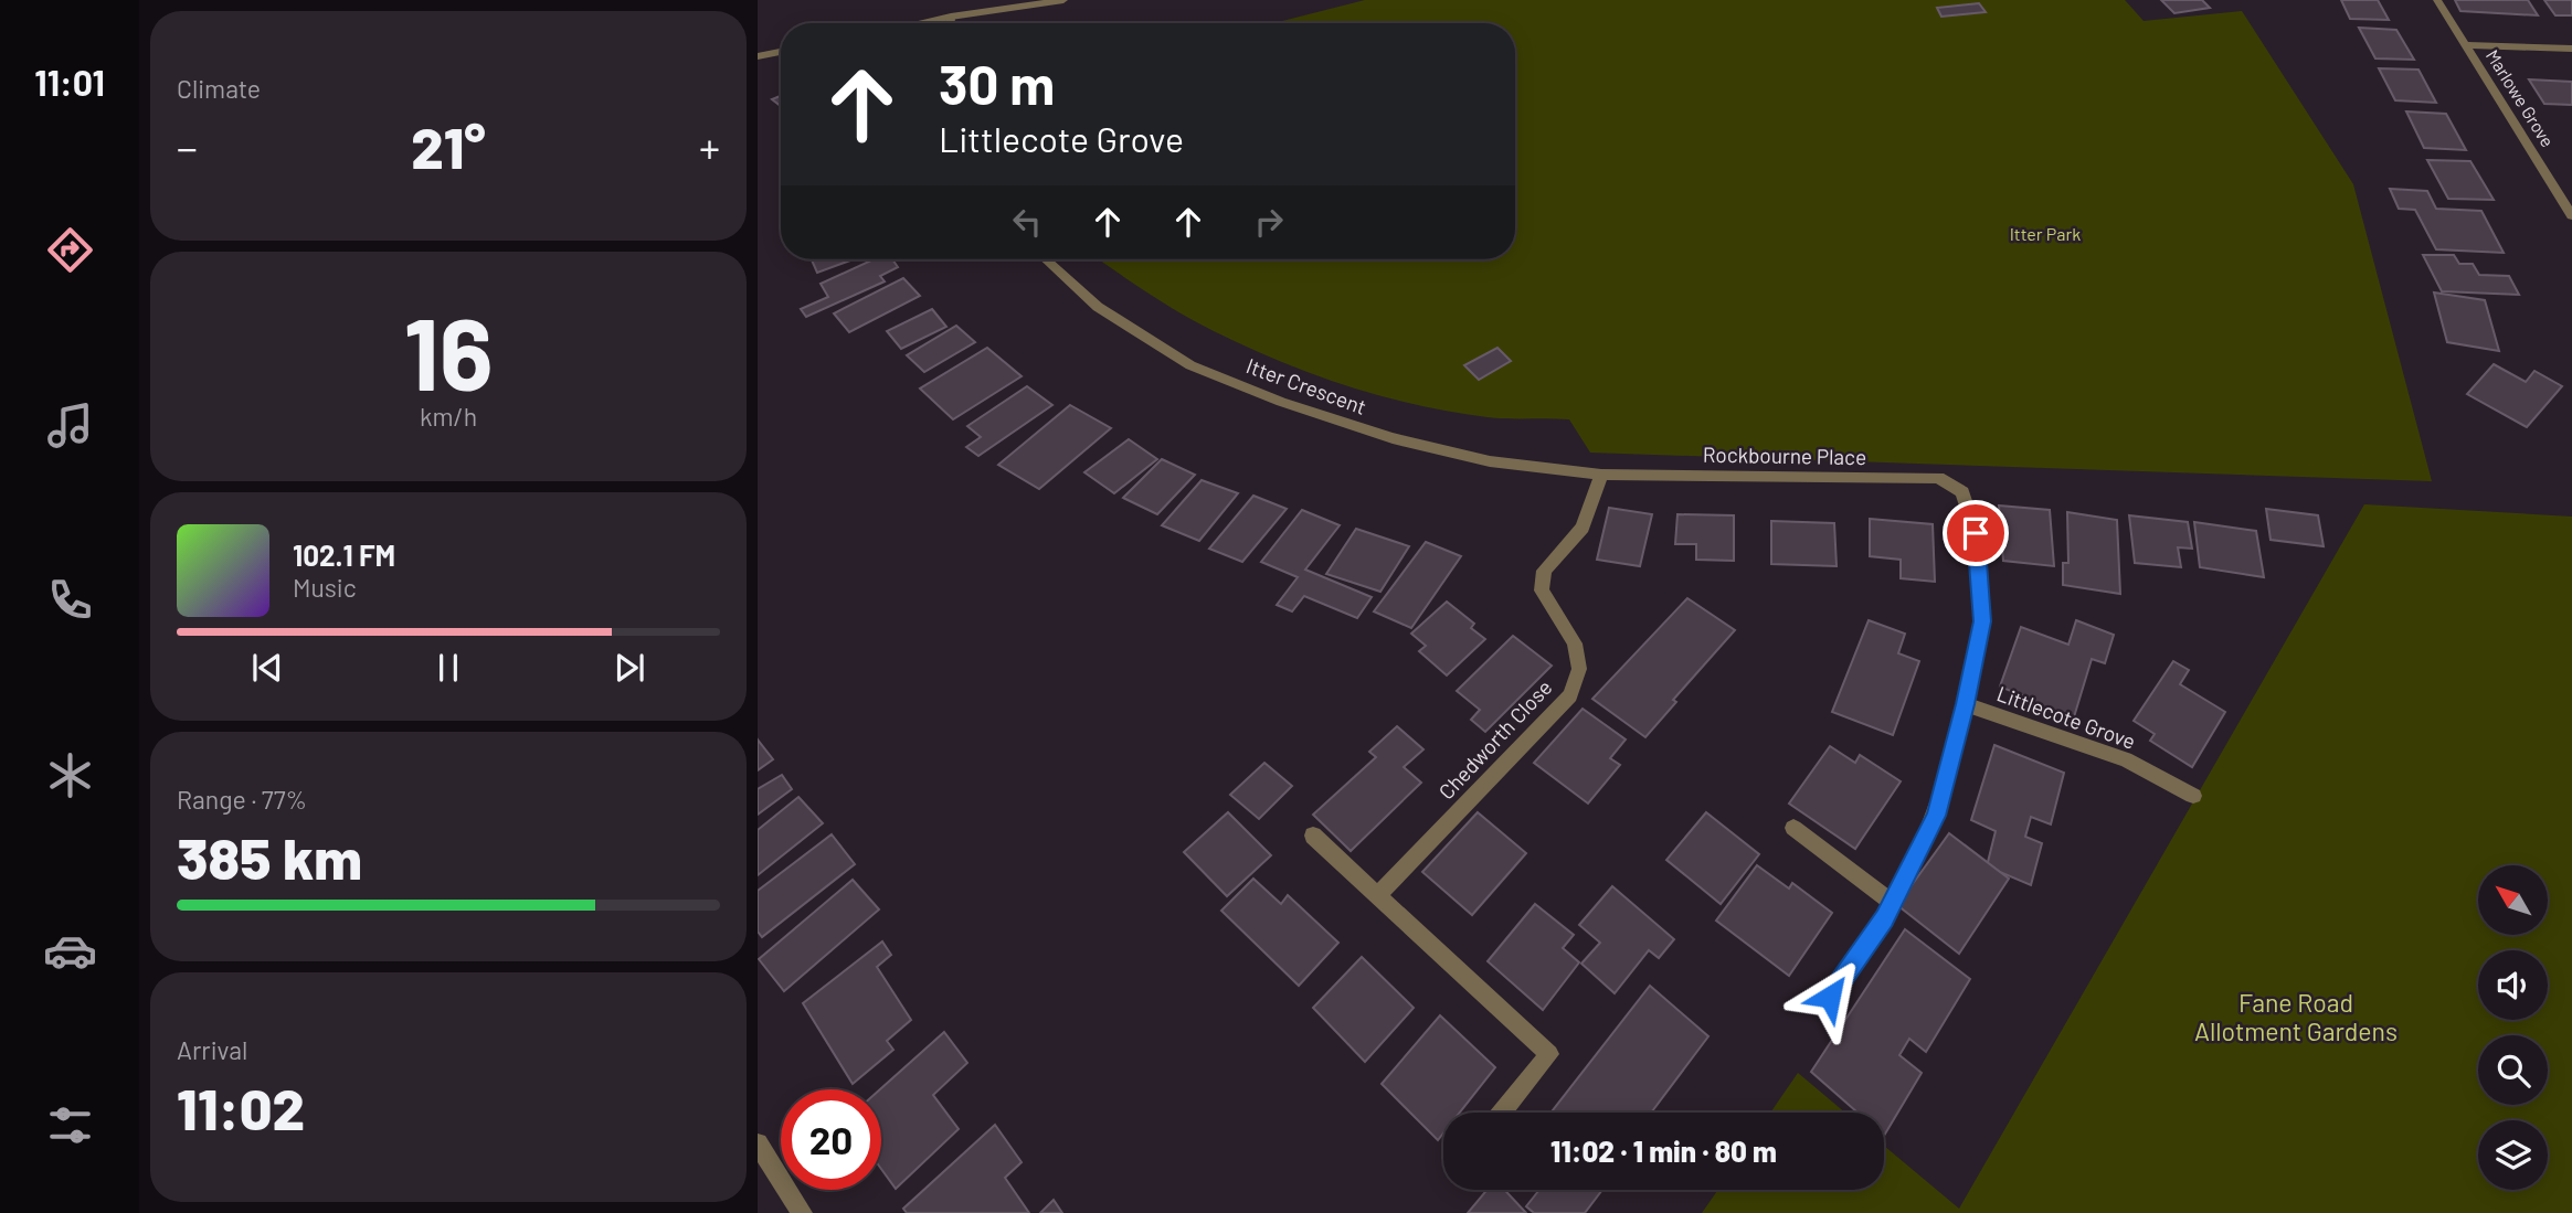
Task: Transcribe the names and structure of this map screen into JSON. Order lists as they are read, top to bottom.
{
  "streets": {
    "street": [
      "Marlowe Grove",
      "Itter Crescent",
      "Rockbourne Place",
      "Littlecote Grove",
      "Chedworth Close"
    ]
  },
  "crossings": [
    ["Itter Crescent", "Rockbourne Place"],
    ["Itter Crescent", "Chedworth Close"],
    ["Rockbourne Place", "Littlecote Grove"],
    ["Rockbourne Place", "Chedworth Close"]
  ],
  "parks": ["Itter Park", "Fane Road Allotment Gardens"],
  "north": "top left",
  "page": {
    "tabs": "11:01",
    "tile": [
      "Climate",
      ["16", "km/h"],
      ["Range · 77%", "385 km"],
      ["Arrival", "11:02"]
    ],
    "turn": ["30 m", "Littlecote Grove"],
    "heat": ["−", "21°", "+"],
    "song": ["102.1 FM", "Music"],
    "limit": "20",
    "trip": "11:02 · 1 min · 80 m"
  }
}
